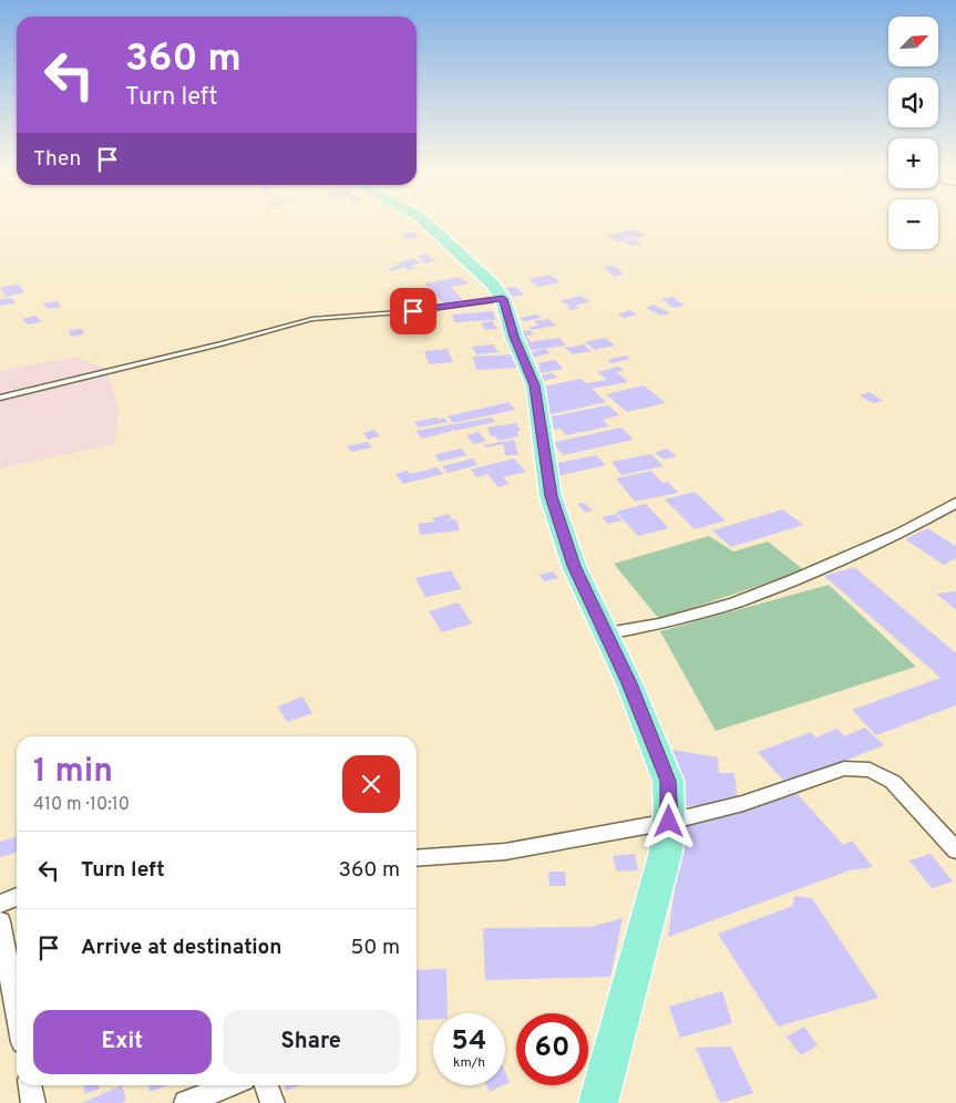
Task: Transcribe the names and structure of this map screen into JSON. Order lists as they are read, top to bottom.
{
  "north": "top right",
  "page": {
    "map_buttons": ["+", "−"],
    "turn": ["360 m", "Turn left"],
    "then": "Then",
    "heading": ["1 min", "410 m · 10:10"],
    "list": [
      {
        "name": "Turn left",
        "value": "360 m"
      },
      {
        "name": "Arrive at destination",
        "value": "50 m"
      }
    ],
    "buttons": ["Exit", "Share"],
    "speed": "54 km/h",
    "limit": "60"
  }
}
